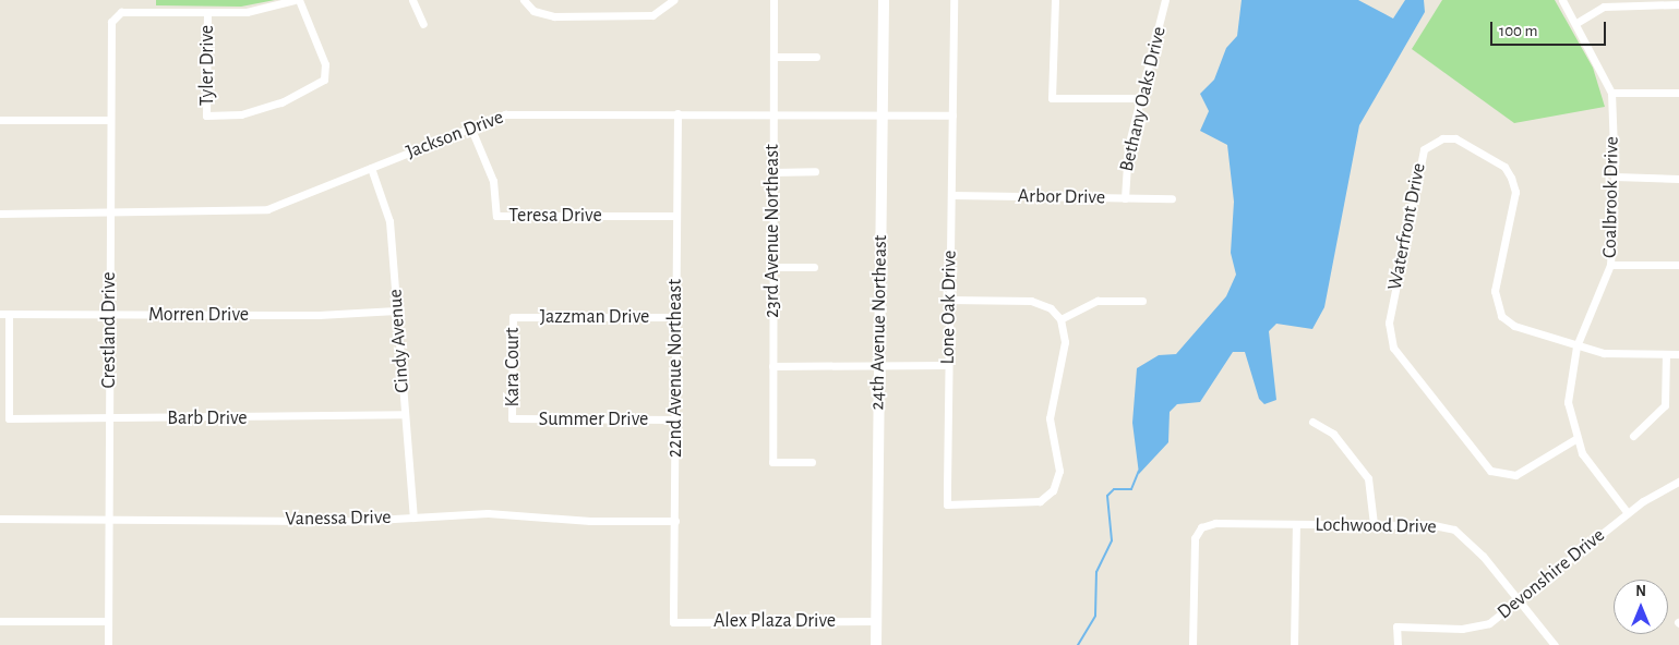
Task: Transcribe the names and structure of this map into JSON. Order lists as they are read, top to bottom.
{
  "streets": {
    "street": [
      "Tyler Drive",
      "Bethany Oaks Drive",
      "Jackson Drive",
      "Arbor Drive",
      "Coalbrook Drive",
      "Teresa Drive",
      "Waterfront Drive",
      "23rd Avenue Northeast",
      "Lone Oak Drive",
      "Morren Drive",
      "Jazzman Drive",
      "24th Avenue Northeast",
      "Crestland Drive",
      "Cindy Avenue",
      "Kara Court",
      "22nd Avenue Northeast",
      "Barb Drive",
      "Summer Drive",
      "Vanessa Drive",
      "Lochwood Drive",
      "Devonshire Drive",
      "Alex Plaza Drive"
    ]
  },
  "crossings": [
    ["Tyler Drive", "Crestland Drive"],
    ["Bethany Oaks Drive", "Arbor Drive"],
    ["Jackson Drive", "Teresa Drive"],
    ["Jackson Drive", "23rd Avenue Northeast"],
    ["Jackson Drive", "Lone Oak Drive"],
    ["Jackson Drive", "24th Avenue Northeast"],
    ["Jackson Drive", "Crestland Drive"],
    ["Jackson Drive", "Cindy Avenue"],
    ["Jackson Drive", "22nd Avenue Northeast"],
    ["Arbor Drive", "Lone Oak Drive"],
    ["Coalbrook Drive", "Waterfront Drive"],
    ["Coalbrook Drive", "Devonshire Drive"],
    ["Teresa Drive", "22nd Avenue Northeast"],
    ["Morren Drive", "Crestland Drive"],
    ["Morren Drive", "Cindy Avenue"],
    ["Morren Drive", "Barb Drive"],
    ["Jazzman Drive", "Kara Court"],
    ["Jazzman Drive", "22nd Avenue Northeast"],
    ["24th Avenue Northeast", "Alex Plaza Drive"],
    ["Crestland Drive", "Barb Drive"],
    ["Crestland Drive", "Vanessa Drive"],
    ["Cindy Avenue", "Barb Drive"],
    ["Cindy Avenue", "Vanessa Drive"],
    ["Kara Court", "Summer Drive"],
    ["22nd Avenue Northeast", "Summer Drive"],
    ["22nd Avenue Northeast", "Vanessa Drive"],
    ["22nd Avenue Northeast", "Alex Plaza Drive"],
    ["Lochwood Drive", "Devonshire Drive"]
  ],
  "scale_bar": "100 m",
  "north": "top"
}
